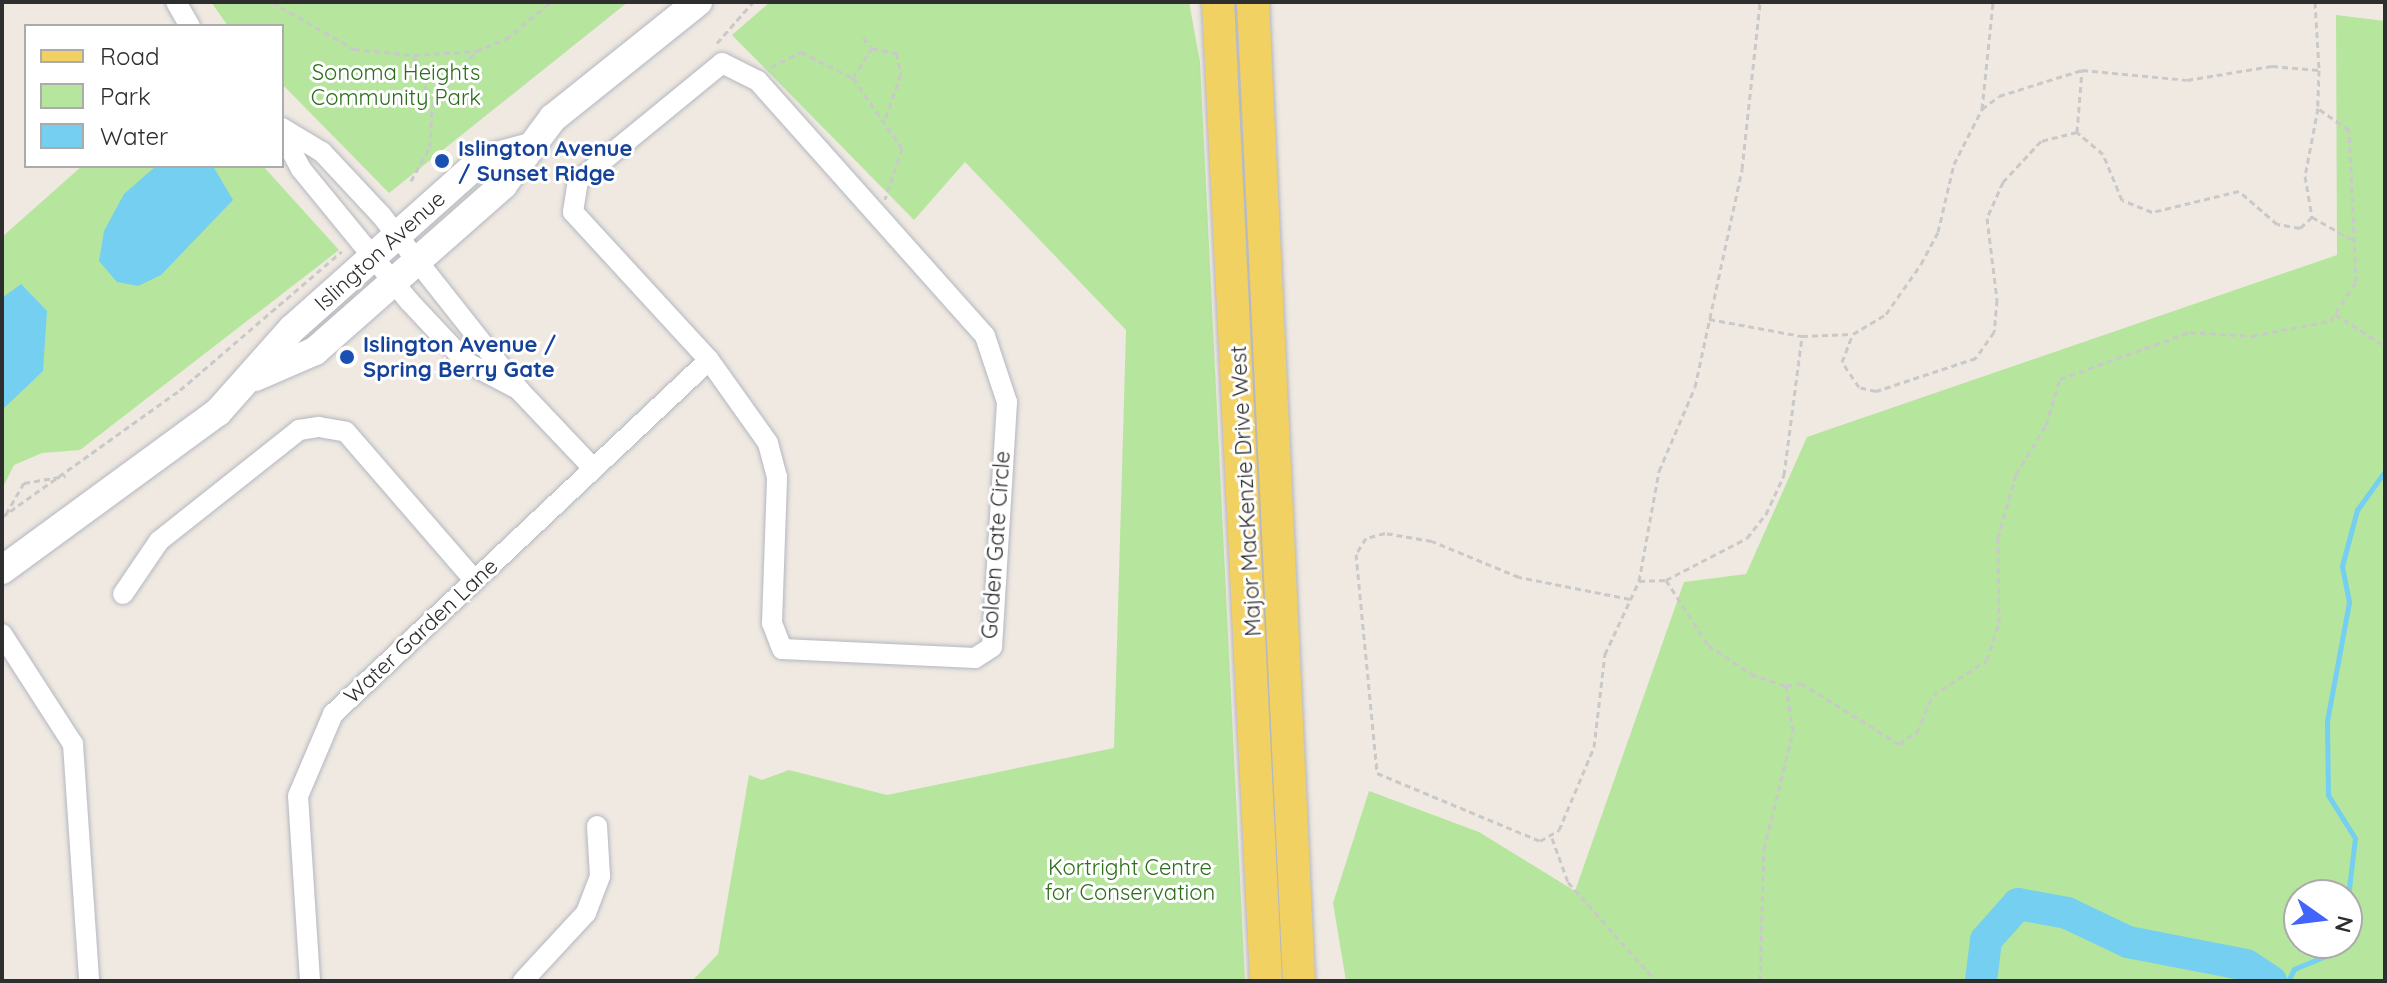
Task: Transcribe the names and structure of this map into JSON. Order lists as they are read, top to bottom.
{
  "streets": {
    "main road": ["Islington Avenue", "Major MacKenzie Drive West"],
    "street": ["Golden Gate Circle", "Water Garden Lane"]
  },
  "crossings": [
    ["Golden Gate Circle", "Water Garden Lane"]
  ],
  "parks": ["Sonoma Heights Community Park", "Kortright Centre for Conservation"],
  "places": ["Islington Avenue / Sunset Ridge", "Islington Avenue / Spring Berry Gate"],
  "legend": ["Road", "Park", "Water"],
  "north": "right"
}
